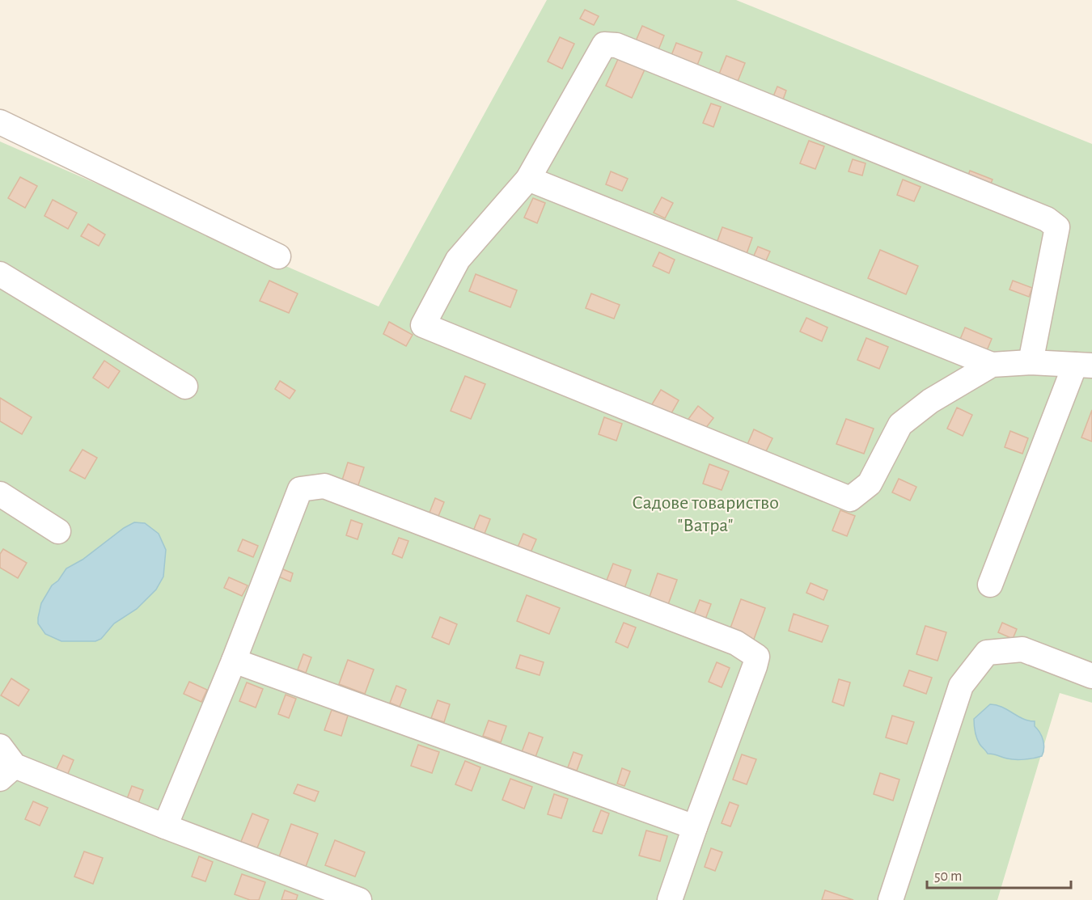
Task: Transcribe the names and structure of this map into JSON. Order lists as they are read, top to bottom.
{
  "parks": ["Садове товариство \"Ватра\""],
  "scale_bar": "50 m"
}
